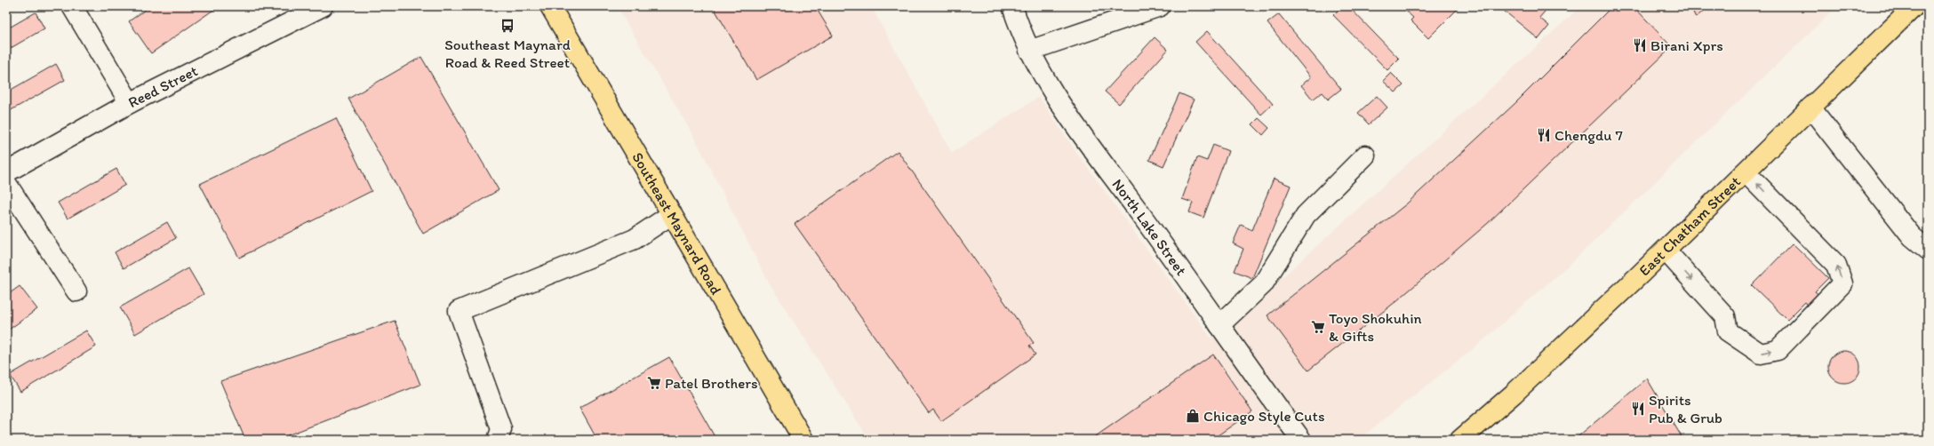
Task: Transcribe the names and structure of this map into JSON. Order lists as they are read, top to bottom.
{
  "streets": {
    "main road": ["Southeast Maynard Road", "East Chatham Street"],
    "street": ["Reed Street", "North Lake Street"]
  },
  "places": {
    "bus stop": ["Southeast Maynard Road & Reed Street"],
    "restaurant": ["Birani Xprs", "Chengdu 7", "Spirits Pub & Grub"],
    "supermarket": ["Toyo Shokuhin & Gifts", "Patel Brothers"],
    "shop": ["Chicago Style Cuts"]
  }
}
